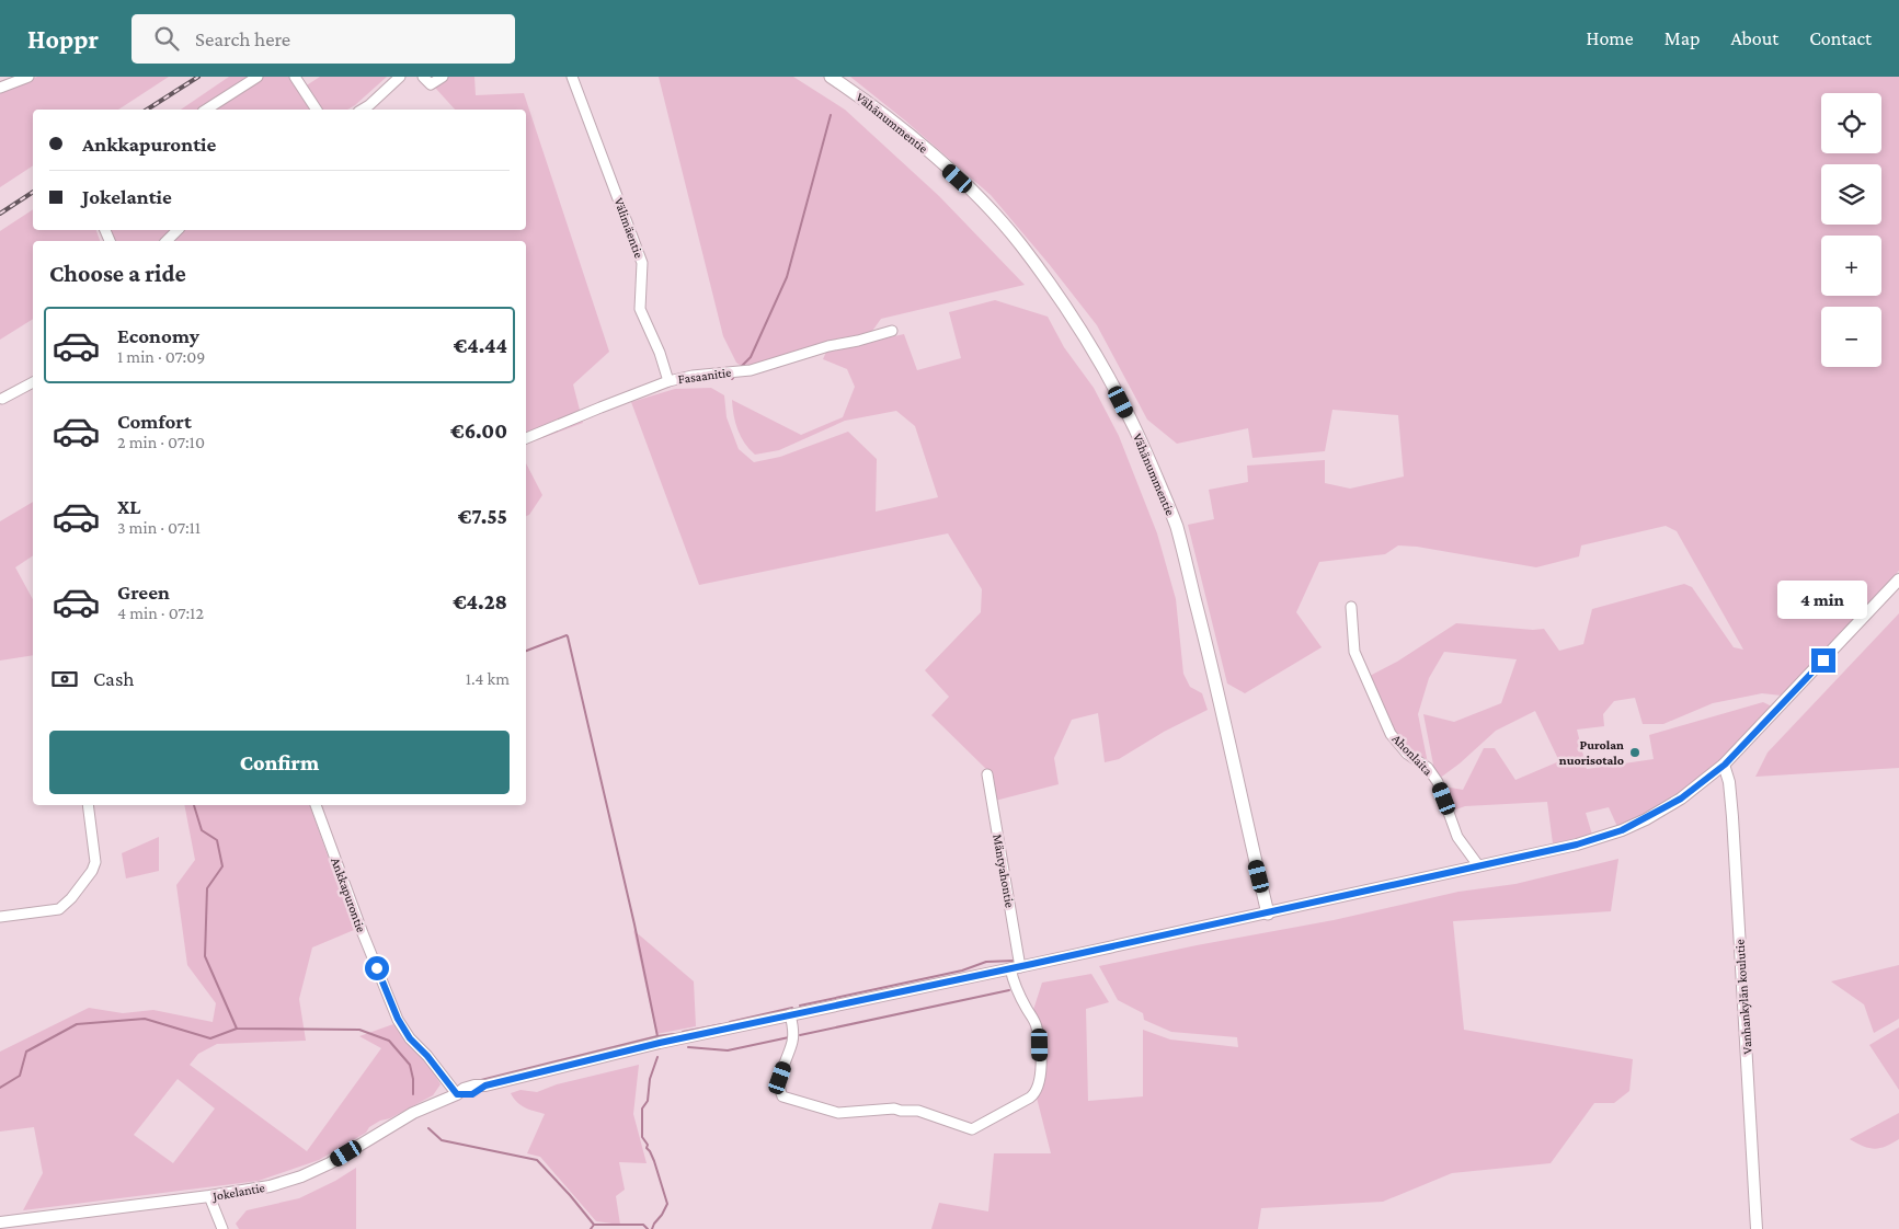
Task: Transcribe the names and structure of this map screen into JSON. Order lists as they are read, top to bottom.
{
  "streets": {
    "main road": ["Vähänummentie"],
    "street": [
      "Välimäentie",
      "Fasaanitie",
      "Ahonlaita",
      "Mäntyahontie",
      "Ankkapurontie",
      "Vanhankylän koulutie",
      "Jokelantie"
    ]
  },
  "crossings": [
    ["Vähänummentie", "Jokelantie"],
    ["Välimäentie", "Fasaanitie"],
    ["Ahonlaita", "Jokelantie"],
    ["Mäntyahontie", "Jokelantie"],
    ["Ankkapurontie", "Jokelantie"],
    ["Vanhankylän koulutie", "Jokelantie"]
  ],
  "places": ["Purolan nuorisotalo"],
  "page": {
    "header": "Hoppr",
    "search": "Search here",
    "nav": [
      "Home",
      "Map",
      "About",
      "Contact"
    ],
    "map_buttons": ["+", "−"],
    "banner": ["Ankkapurontie", "Jokelantie"],
    "heading": "Choose a ride",
    "list": [
      {
        "name": "Economy",
        "note": "1 min · 07:09",
        "value": "€4.44"
      },
      {
        "name": "Comfort",
        "note": "2 min · 07:10",
        "value": "€6.00"
      },
      {
        "name": "XL",
        "note": "3 min · 07:11",
        "value": "€7.55"
      },
      {
        "name": "Green",
        "note": "4 min · 07:12",
        "value": "€4.28"
      }
    ],
    "bubble": "4 min",
    "pay": ["Cash", "1.4 km"],
    "buttons": "Confirm"
  }
}
